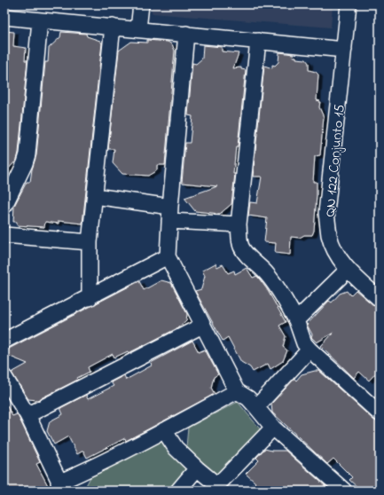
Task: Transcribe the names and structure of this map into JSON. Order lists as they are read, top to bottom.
{
  "streets": {
    "street": ["QN 122 Conjunto 15"]
  }
}
